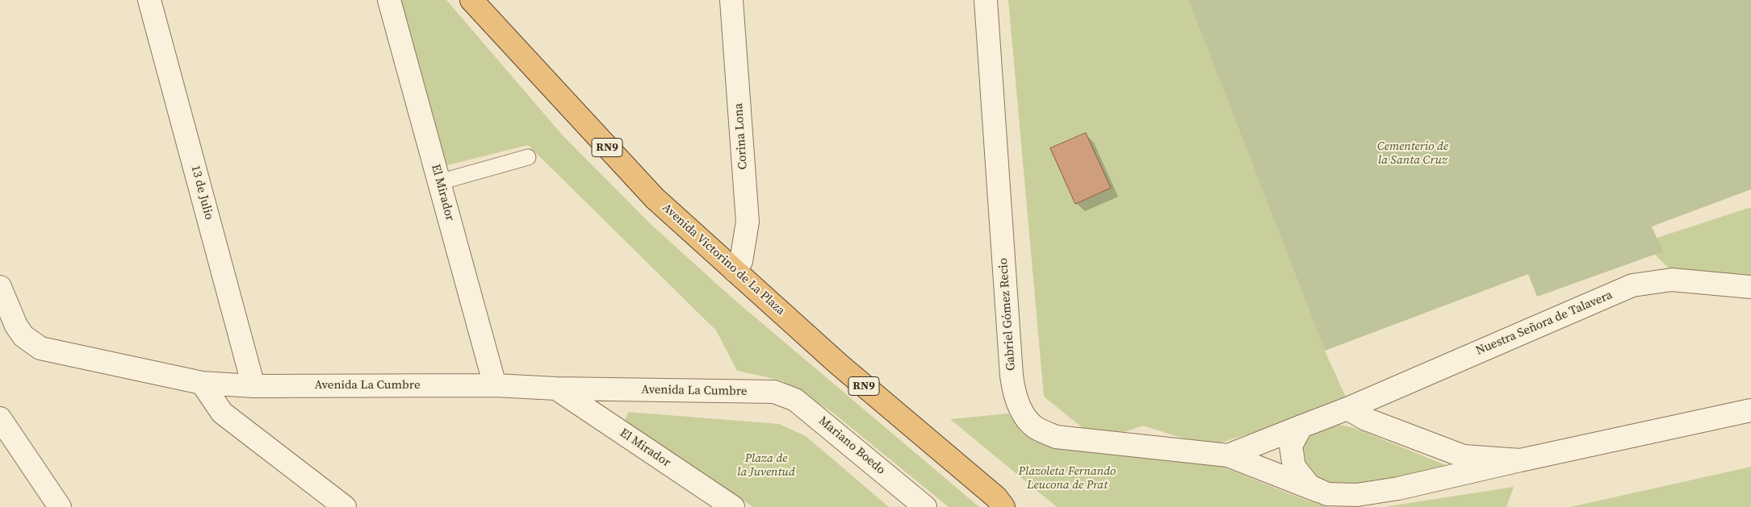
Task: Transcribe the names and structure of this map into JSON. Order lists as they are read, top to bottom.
{
  "streets": {
    "highway": ["RN9", "Avenida Victorino de La Plaza"],
    "street": [
      "Corina Lona",
      "13 de Julio",
      "El Mirador",
      "Gabriel Gómez Recio",
      "Nuestra Señora de Talavera",
      "Avenida La Cumbre",
      "Mariano Boedo"
    ]
  },
  "crossings": [
    ["Corina Lona", "Avenida Victorino de La Plaza"],
    ["13 de Julio", "Avenida La Cumbre"],
    ["El Mirador", "Avenida La Cumbre"],
    ["Gabriel Gómez Recio", "Nuestra Señora de Talavera"],
    ["Avenida La Cumbre", "Mariano Boedo"]
  ],
  "parks": ["Cementerio de la Santa Cruz", "Plaza de la Juventud", "Plazoleta Fernando Leucona de Prat"]
}
